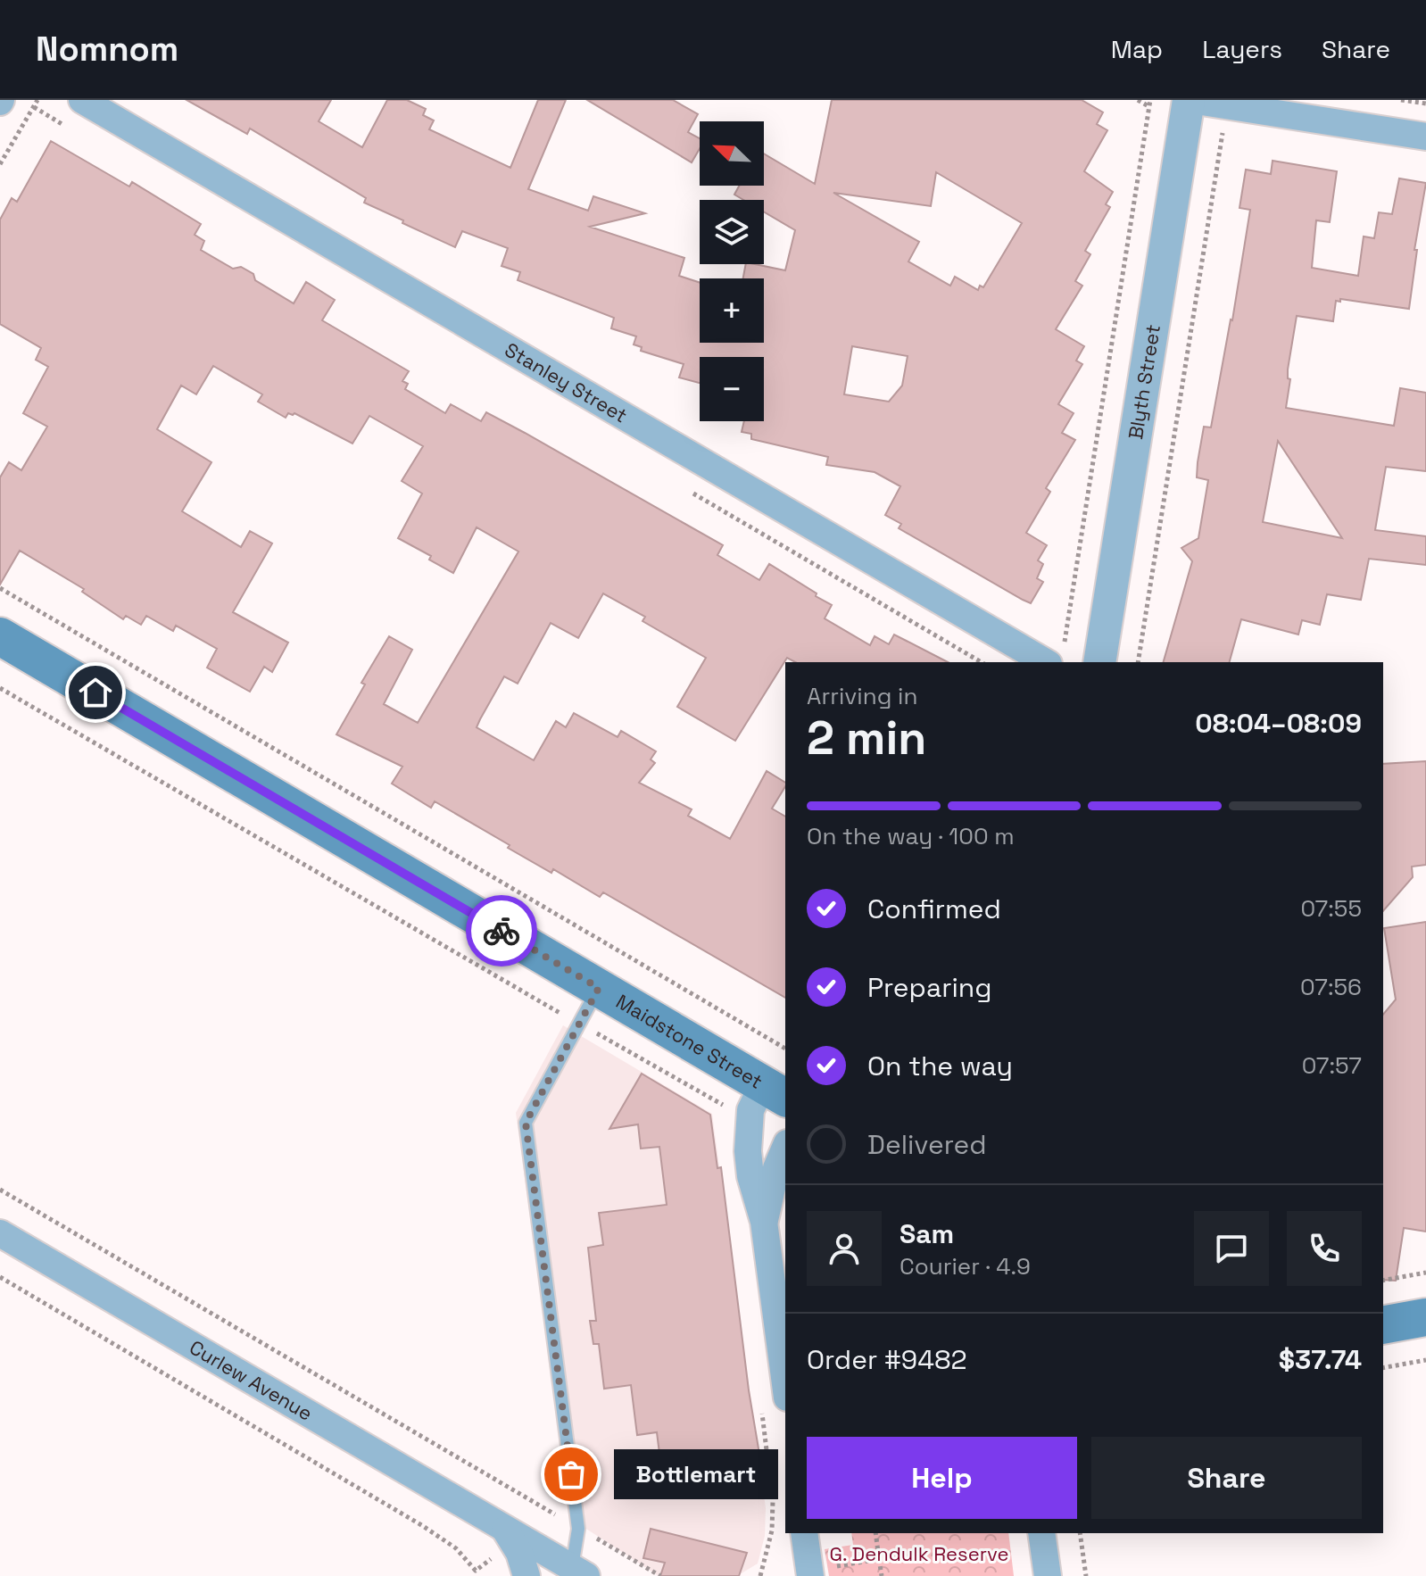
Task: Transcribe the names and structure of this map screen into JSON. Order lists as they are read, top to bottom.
{
  "streets": {
    "main road": ["Maidstone Street"],
    "street": ["Blyth Street", "Stanley Street", "Curlew Avenue"]
  },
  "parks": ["G. Dendulk Reserve"],
  "places": ["Bottlemart"],
  "north": "top left",
  "page": {
    "header": "Nomnom",
    "nav": ["Map", "Layers", "Share"],
    "map_buttons": ["+", "−"],
    "heading": ["2 min", "Arriving in", "08:04–08:09"],
    "panel": [
      "Sam",
      "Courier · 4.9",
      "Order #9482",
      "$37.74"
    ],
    "bar": "On the way · 100 m",
    "list": [
      ["Confirmed", "07:55"],
      ["Preparing", "07:56"],
      ["On the way", "07:57"],
      "Delivered"
    ],
    "buttons": ["Help", "Share"],
    "bubble": "Bottlemart"
  }
}
